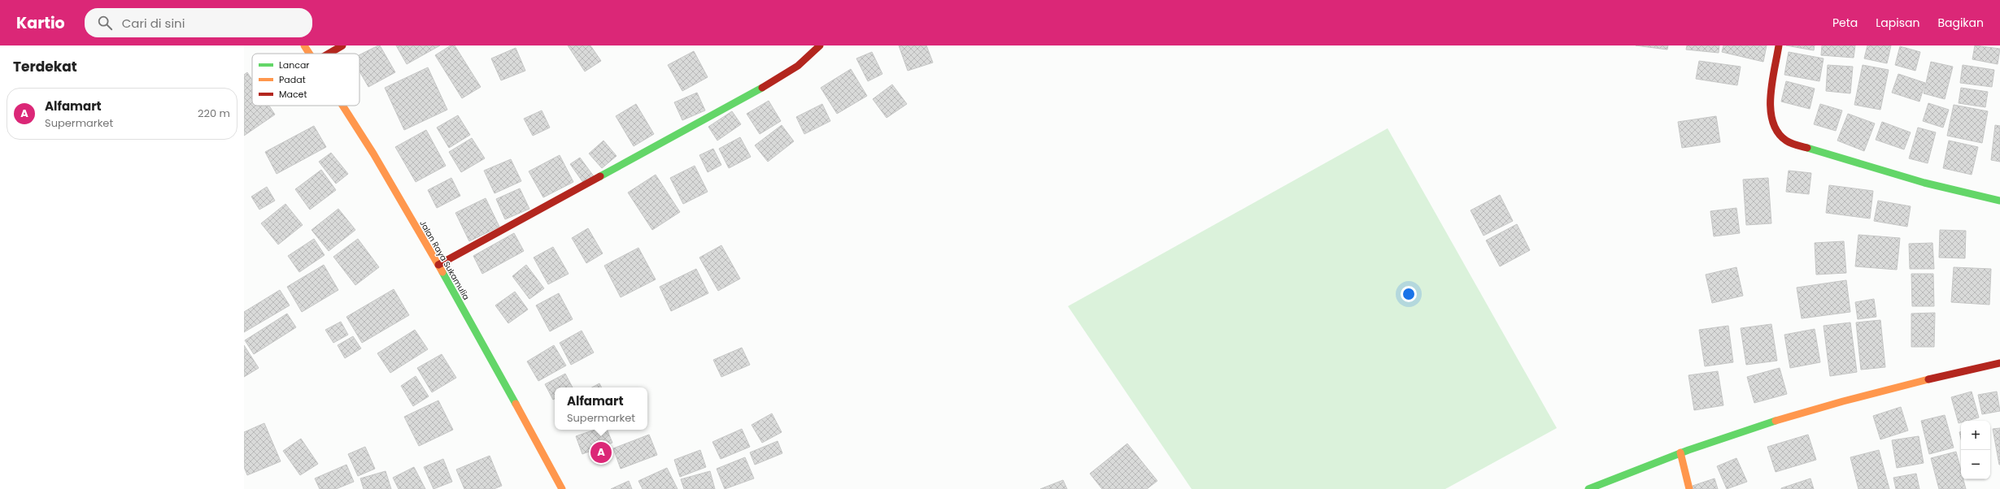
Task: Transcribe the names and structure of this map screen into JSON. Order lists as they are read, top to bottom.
{
  "streets": {
    "street": ["Jalan Raya Sukamulia"]
  },
  "legend": ["Lancar", "Padat", "Macet"],
  "page": {
    "header": "Kartio",
    "search": "Cari di sini",
    "nav": ["Peta", "Lapisan", "Bagikan"],
    "heading": "Terdekat",
    "list": [
      {
        "mark": "A",
        "name": "Alfamart",
        "note": "Supermarket",
        "value": "220 m"
      }
    ],
    "popup": ["Alfamart", "Supermarket"],
    "map_buttons": ["+", "−"],
    "pins": "A"
  }
}
